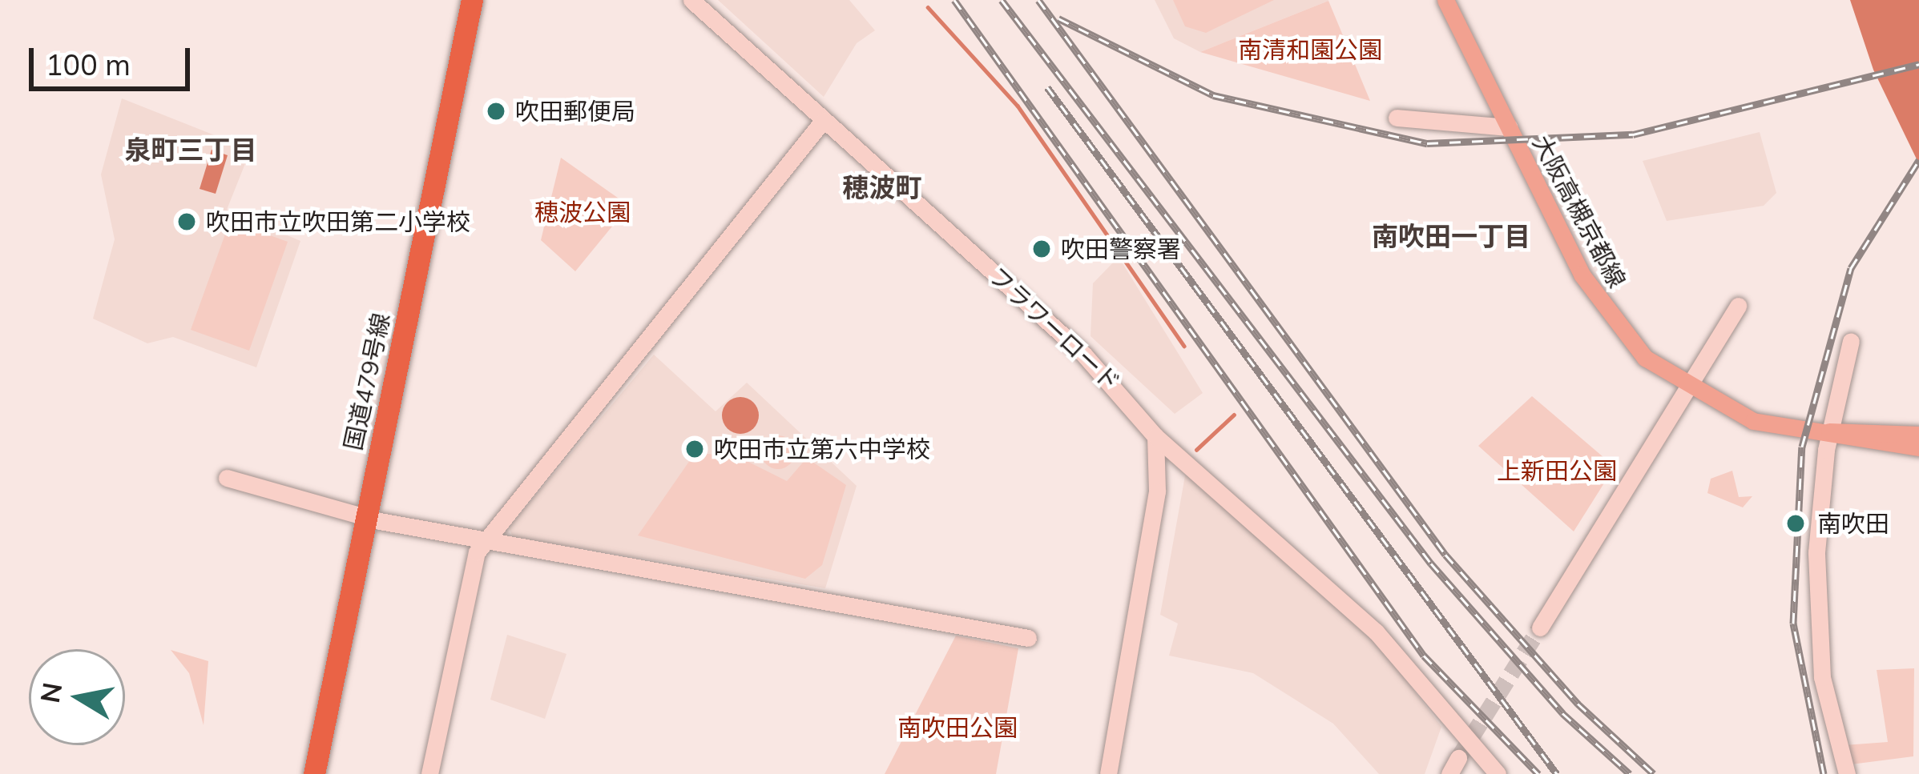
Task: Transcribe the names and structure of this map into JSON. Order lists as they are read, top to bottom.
{
  "streets": {
    "highway": ["国道479号線"],
    "main road": ["大阪高槻京都線"],
    "street": ["フラワーロード"]
  },
  "districts": ["泉町三丁目", "穂波町", "南吹田一丁目"],
  "parks": [
    "南清和園公園",
    "穂波公園",
    "上新田公園",
    "南吹田公園"
  ],
  "places": [
    "吹田郵便局",
    "吹田市立吹田第二小学校",
    "吹田警察署",
    "吹田市立第六中学校",
    "南吹田"
  ],
  "scale_bar": "100 m",
  "north": "left"
}
